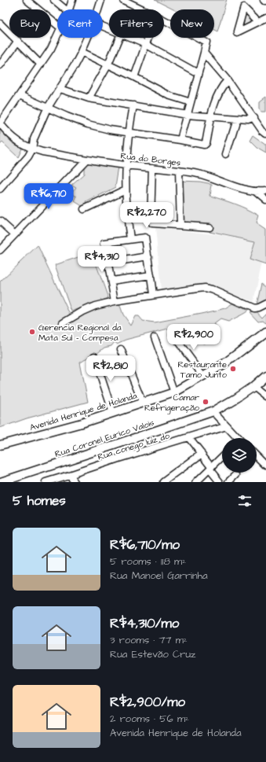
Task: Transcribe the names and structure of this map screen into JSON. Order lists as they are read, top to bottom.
{
  "streets": {
    "main road": ["Avenida Henrique de Holanda", "Rua Coronel Eurico Valois"],
    "street": ["Rua do Borges", "Rua conego luiz do"]
  },
  "places": ["Gerencia Regional da Mata Sul - Compesa", "Restaurante Tamo Junto", "Camar Refrigeração"],
  "page": {
    "chip": [
      "Buy",
      "Rent",
      "Filters",
      "New"
    ],
    "price": [
      "R$6,710",
      "R$2,270",
      "R$4,310",
      "R$2,900",
      "R$2,810"
    ],
    "heading": "5 homes",
    "list": [
      {
        "name": "R$6,710/mo",
        "note": "5 rooms · 118 m² · Rua Manoel Garrinha"
      },
      {
        "name": "R$4,310/mo",
        "note": "3 rooms · 77 m² · Rua Estevão Cruz"
      },
      {
        "name": "R$2,900/mo",
        "note": "2 rooms · 56 m² · Avenida Henrique de Holanda"
      }
    ]
  }
}
